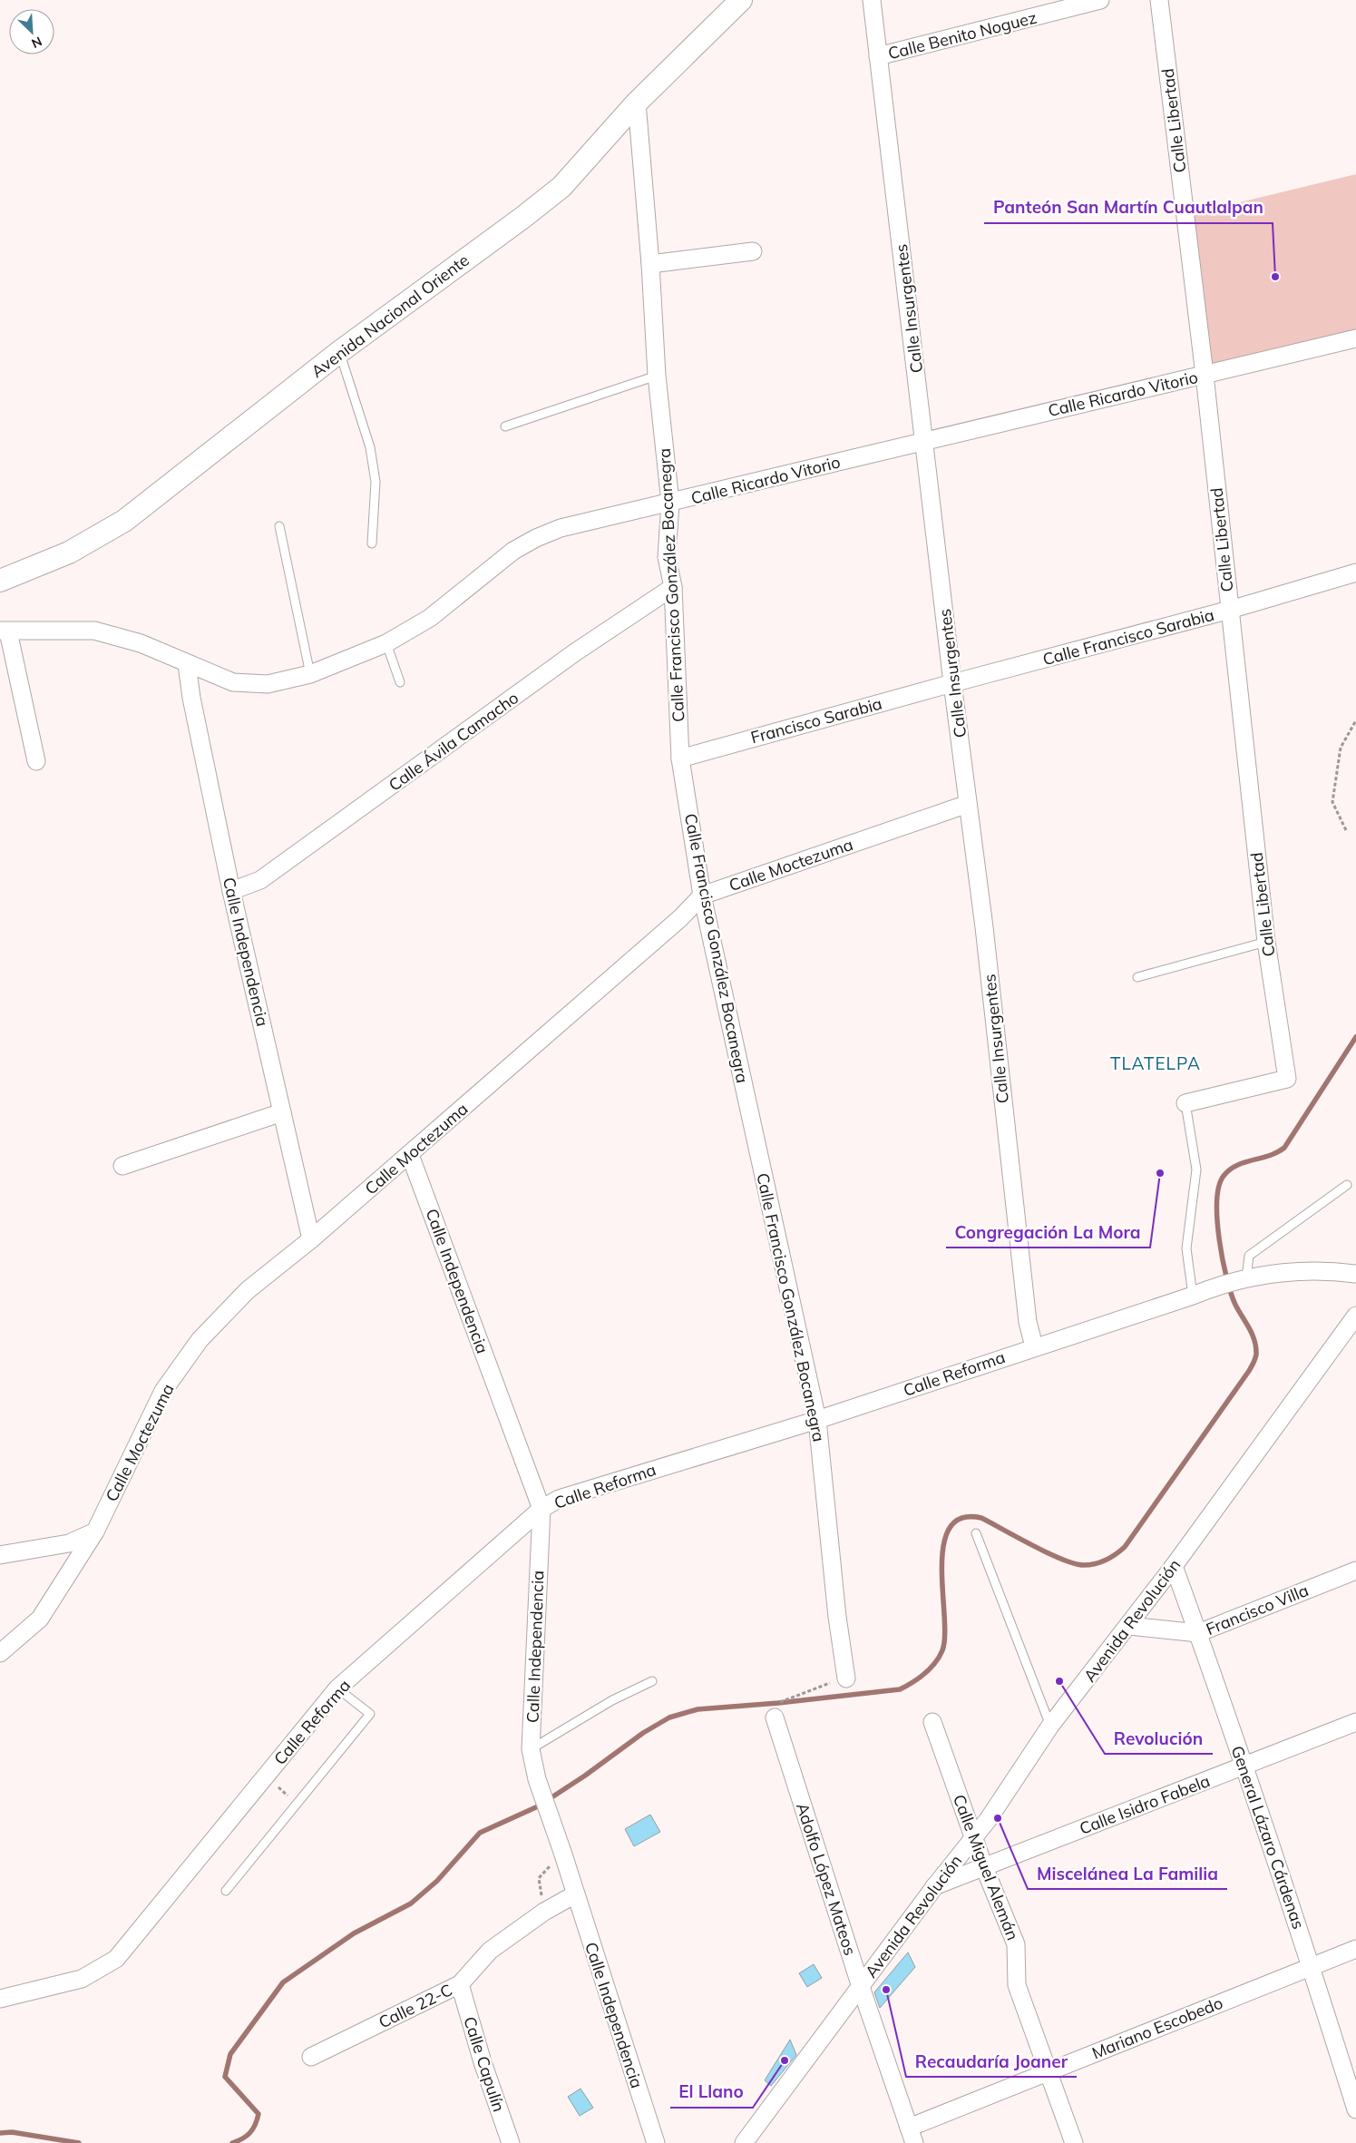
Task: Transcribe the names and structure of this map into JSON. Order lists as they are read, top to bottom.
{
  "streets": {
    "street": [
      "Calle Benito Noguez",
      "Calle Libertad",
      "Calle Insurgentes",
      "Avenida Nacional Oriente",
      "Calle Ricardo Vitorio",
      "Calle Francisco González Bocanegra",
      "Calle Francisco Sarabia",
      "Francisco Sarabia",
      "Calle Ávila Camacho",
      "Calle Moctezuma",
      "Calle Independencia",
      "Calle Reforma",
      "Francisco Villa",
      "Avenida Revolución",
      "Calle Isidro Fabela",
      "General Lázaro Cárdenas",
      "Calle Miguel Alemán",
      "Adolfo López Mateos",
      "Calle 22-C",
      "Mariano Escobedo",
      "Calle Capulín"
    ]
  },
  "crossings": [
    ["Calle Benito Noguez", "Calle Insurgentes"],
    ["Calle Libertad", "Calle Ricardo Vitorio"],
    ["Calle Libertad", "Calle Francisco Sarabia"],
    ["Calle Insurgentes", "Calle Ricardo Vitorio"],
    ["Calle Insurgentes", "Calle Francisco Sarabia"],
    ["Calle Insurgentes", "Francisco Sarabia"],
    ["Calle Insurgentes", "Calle Moctezuma"],
    ["Calle Insurgentes", "Calle Reforma"],
    ["Avenida Nacional Oriente", "Calle Francisco González Bocanegra"],
    ["Calle Ricardo Vitorio", "Calle Francisco González Bocanegra"],
    ["Calle Ricardo Vitorio", "Calle Independencia"],
    ["Calle Francisco González Bocanegra", "Francisco Sarabia"],
    ["Calle Francisco González Bocanegra", "Calle Ávila Camacho"],
    ["Calle Francisco González Bocanegra", "Calle Moctezuma"],
    ["Calle Francisco González Bocanegra", "Calle Reforma"],
    ["Calle Francisco Sarabia", "Francisco Sarabia"],
    ["Calle Ávila Camacho", "Calle Independencia"],
    ["Calle Moctezuma", "Calle Independencia"],
    ["Calle Independencia", "Calle Reforma"],
    ["Calle Independencia", "Calle 22-C"],
    ["Francisco Villa", "Avenida Revolución"],
    ["Francisco Villa", "General Lázaro Cárdenas"],
    ["Avenida Revolución", "Calle Isidro Fabela"],
    ["Avenida Revolución", "General Lázaro Cárdenas"],
    ["Avenida Revolución", "Calle Miguel Alemán"],
    ["Avenida Revolución", "Adolfo López Mateos"],
    ["Calle Isidro Fabela", "General Lázaro Cárdenas"],
    ["Calle Isidro Fabela", "Calle Miguel Alemán"],
    ["General Lázaro Cárdenas", "Mariano Escobedo"],
    ["Calle Miguel Alemán", "Mariano Escobedo"],
    ["Adolfo López Mateos", "Mariano Escobedo"],
    ["Calle 22-C", "Calle Capulín"]
  ],
  "districts": ["TLATELPA"],
  "places": [
    "Panteón San Martín Cuautlalpan",
    "Congregación La Mora",
    "Revolución",
    "Miscelánea La Familia",
    "Recaudaría Joaner",
    "El Llano"
  ],
  "north": "bottom right"
}
